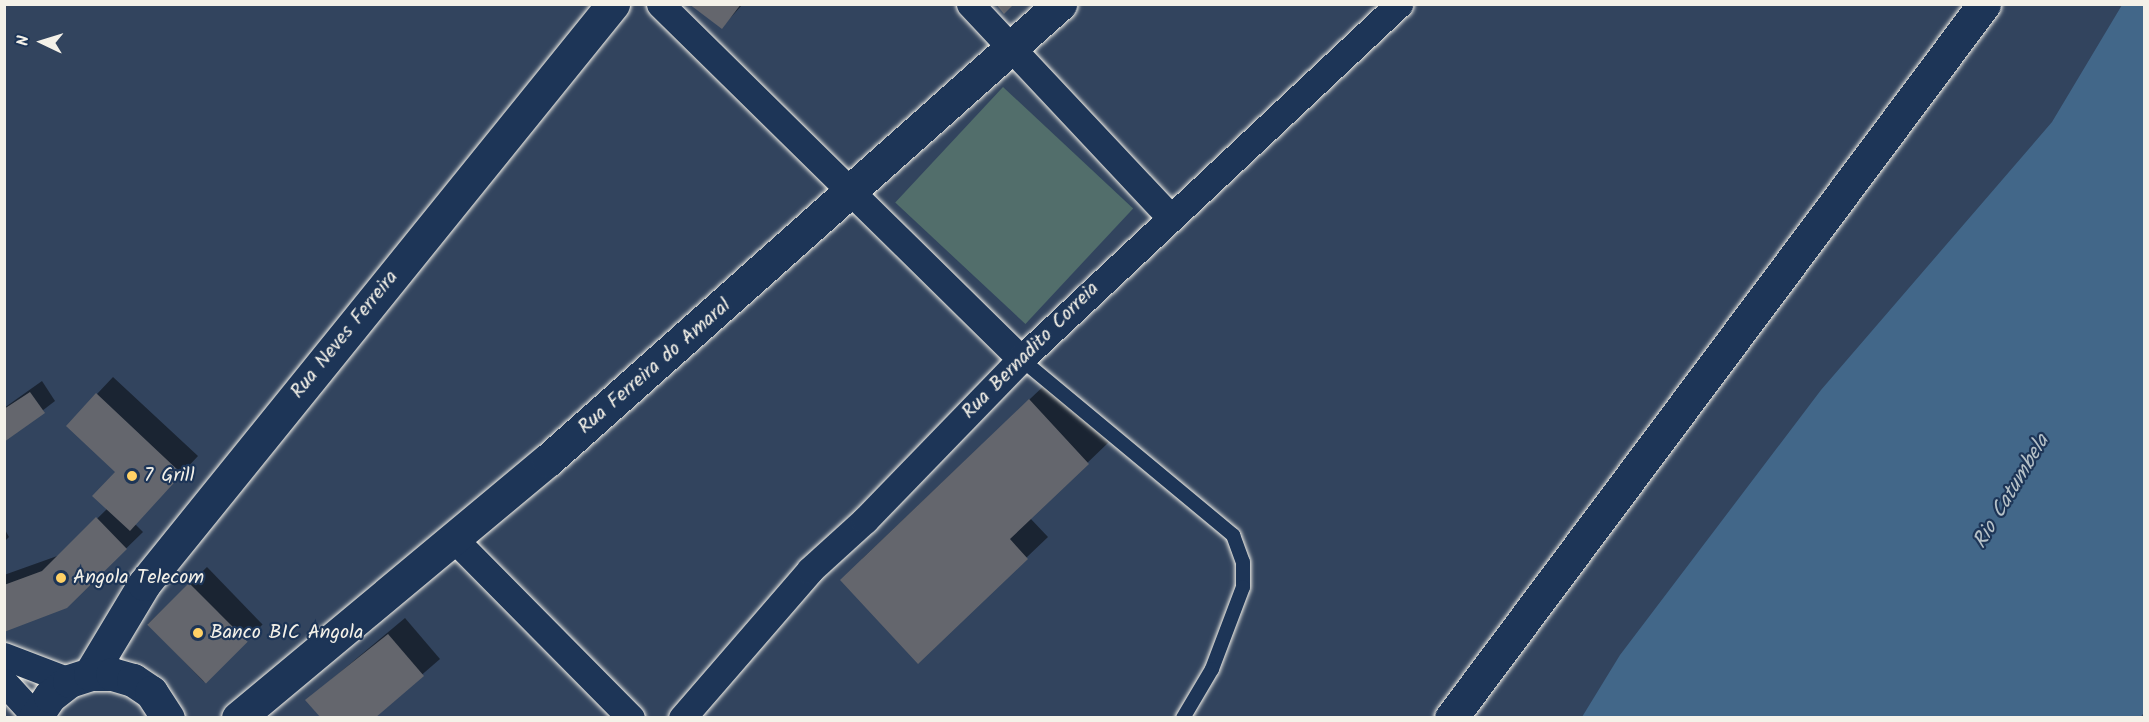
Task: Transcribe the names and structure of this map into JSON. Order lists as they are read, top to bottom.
{
  "streets": {
    "street": ["Rua Neves Ferreira", "Rua Bernadito Correia", "Rua Ferreira do Amaral"]
  },
  "water": ["Rio Catumbela"],
  "places": ["7 Grill", "Angola Telecom", "Banco BIC Angola"],
  "north": "left"
}
